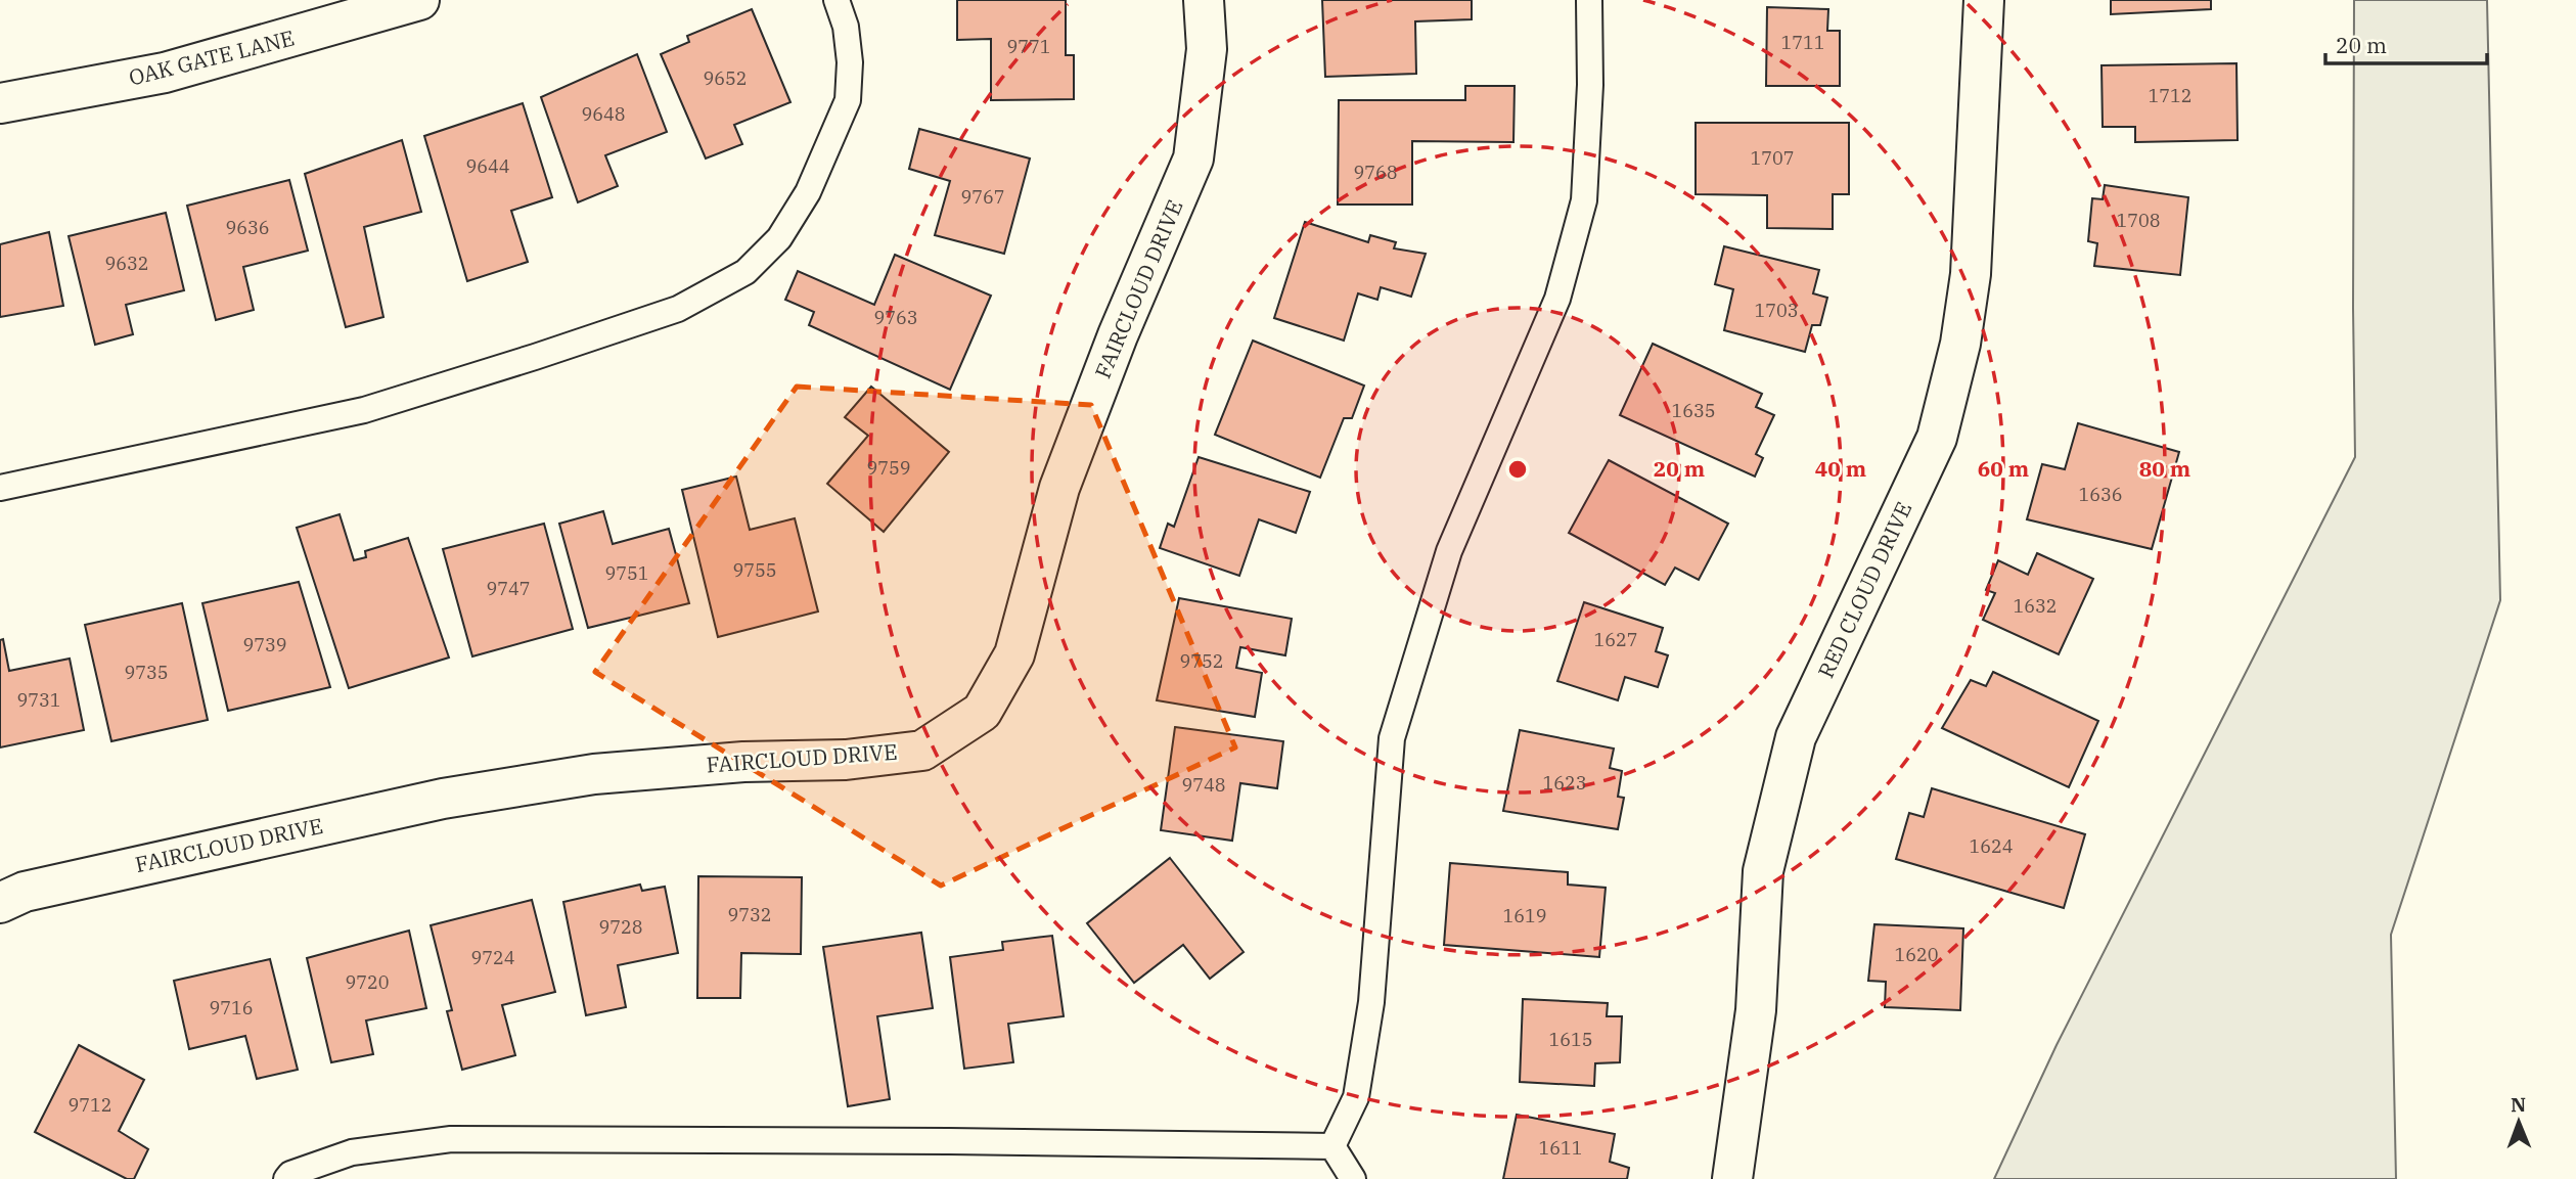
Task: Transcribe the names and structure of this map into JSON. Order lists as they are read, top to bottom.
{
  "streets": {
    "street": ["OAK GATE LANE", "FAIRCLOUD DRIVE", "RED CLOUD DRIVE"]
  },
  "house_numbers": [
    "1711",
    "9771",
    "9652",
    "1712",
    "9648",
    "1707",
    "9644",
    "9768",
    "9767",
    "1708",
    "9636",
    "9632",
    "1703",
    "9763",
    "1635",
    "9759",
    "1636",
    "9755",
    "9751",
    "9747",
    "1632",
    "1627",
    "9739",
    "9752",
    "9735",
    "9731",
    "1623",
    "9748",
    "1624",
    "9732",
    "1619",
    "9728",
    "1620",
    "9724",
    "9720",
    "9716",
    "1615",
    "9712",
    "1611"
  ],
  "scale_bar": "20 m",
  "north": "top",
  "rings": [
    "20 m",
    "40 m",
    "60 m",
    "80 m"
  ]
}
